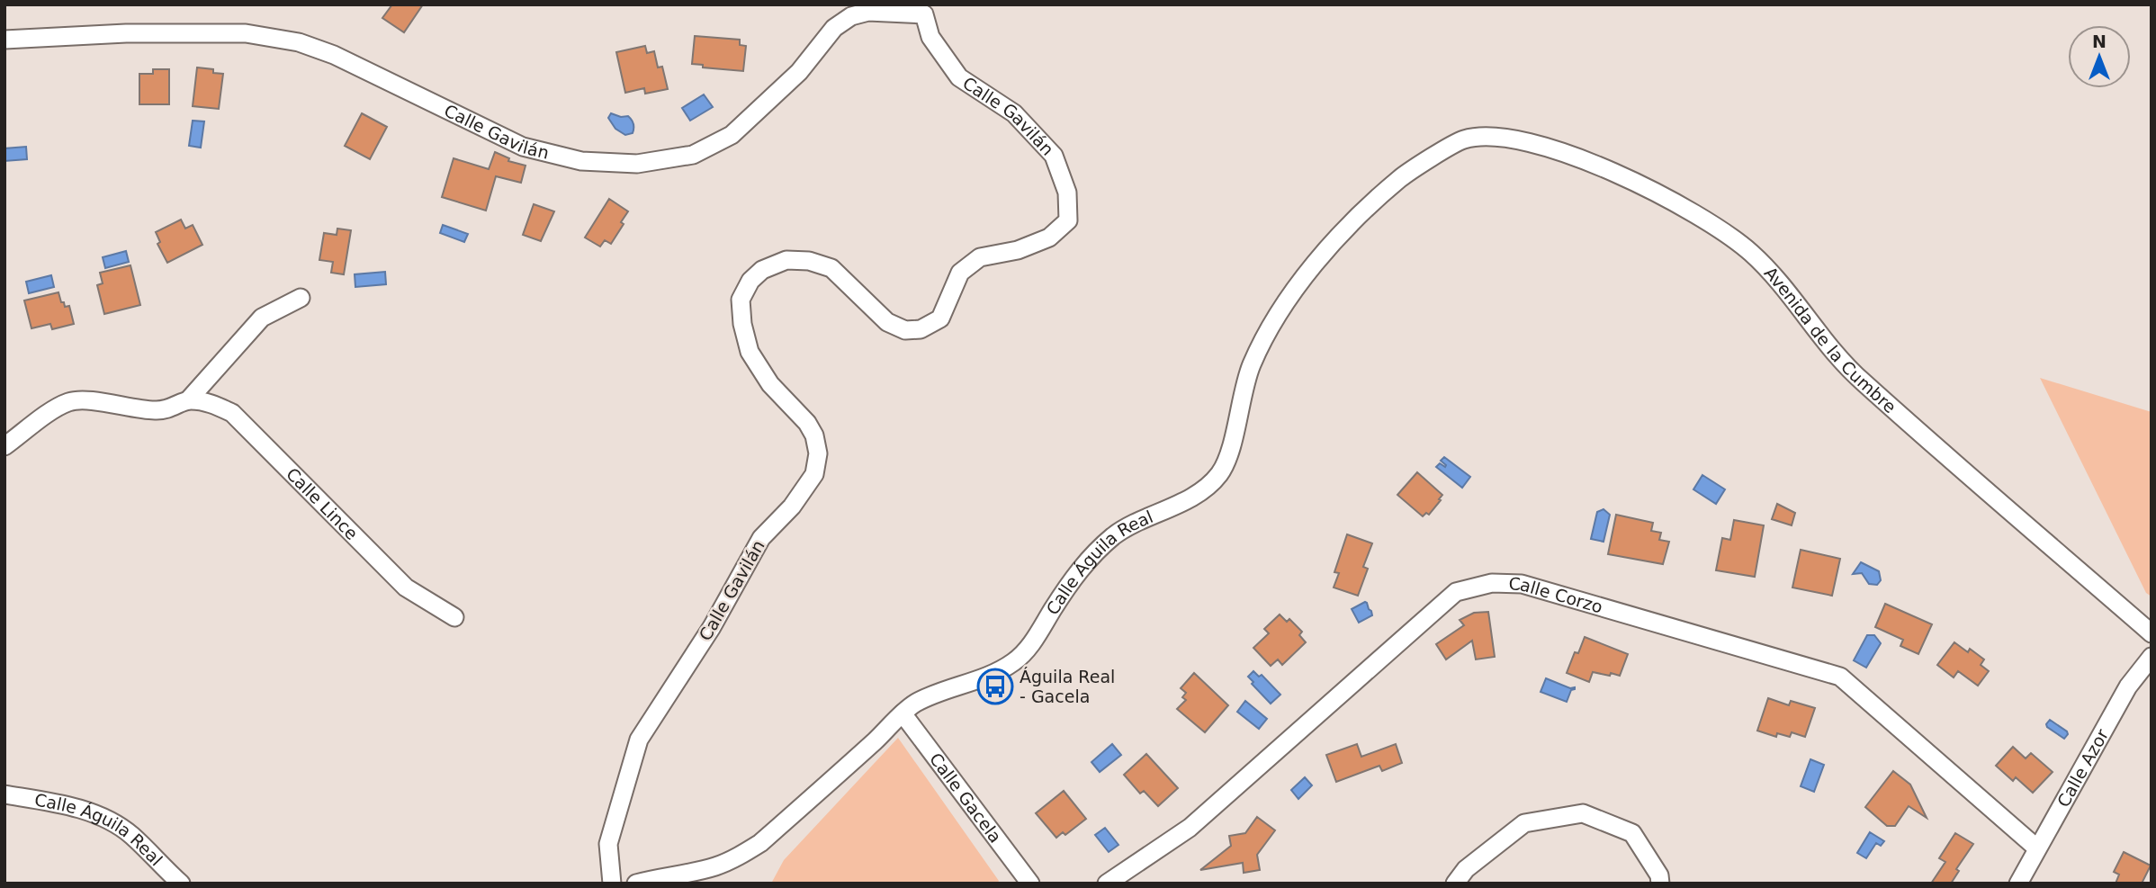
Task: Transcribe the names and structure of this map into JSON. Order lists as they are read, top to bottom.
{
  "streets": {
    "street": [
      "Calle Gavilán",
      "Avenida de la Cumbre",
      "Calle Lince",
      "Calle Águila Real",
      "Calle Corzo",
      "Calle Azor",
      "Calle Gacela"
    ]
  },
  "crossings": [
    ["Avenida de la Cumbre", "Calle Águila Real"],
    ["Calle Águila Real", "Calle Gacela"],
    ["Calle Corzo", "Calle Azor"]
  ],
  "places": {
    "bus stop": ["Águila Real - Gacela"]
  },
  "north": "top"
}
